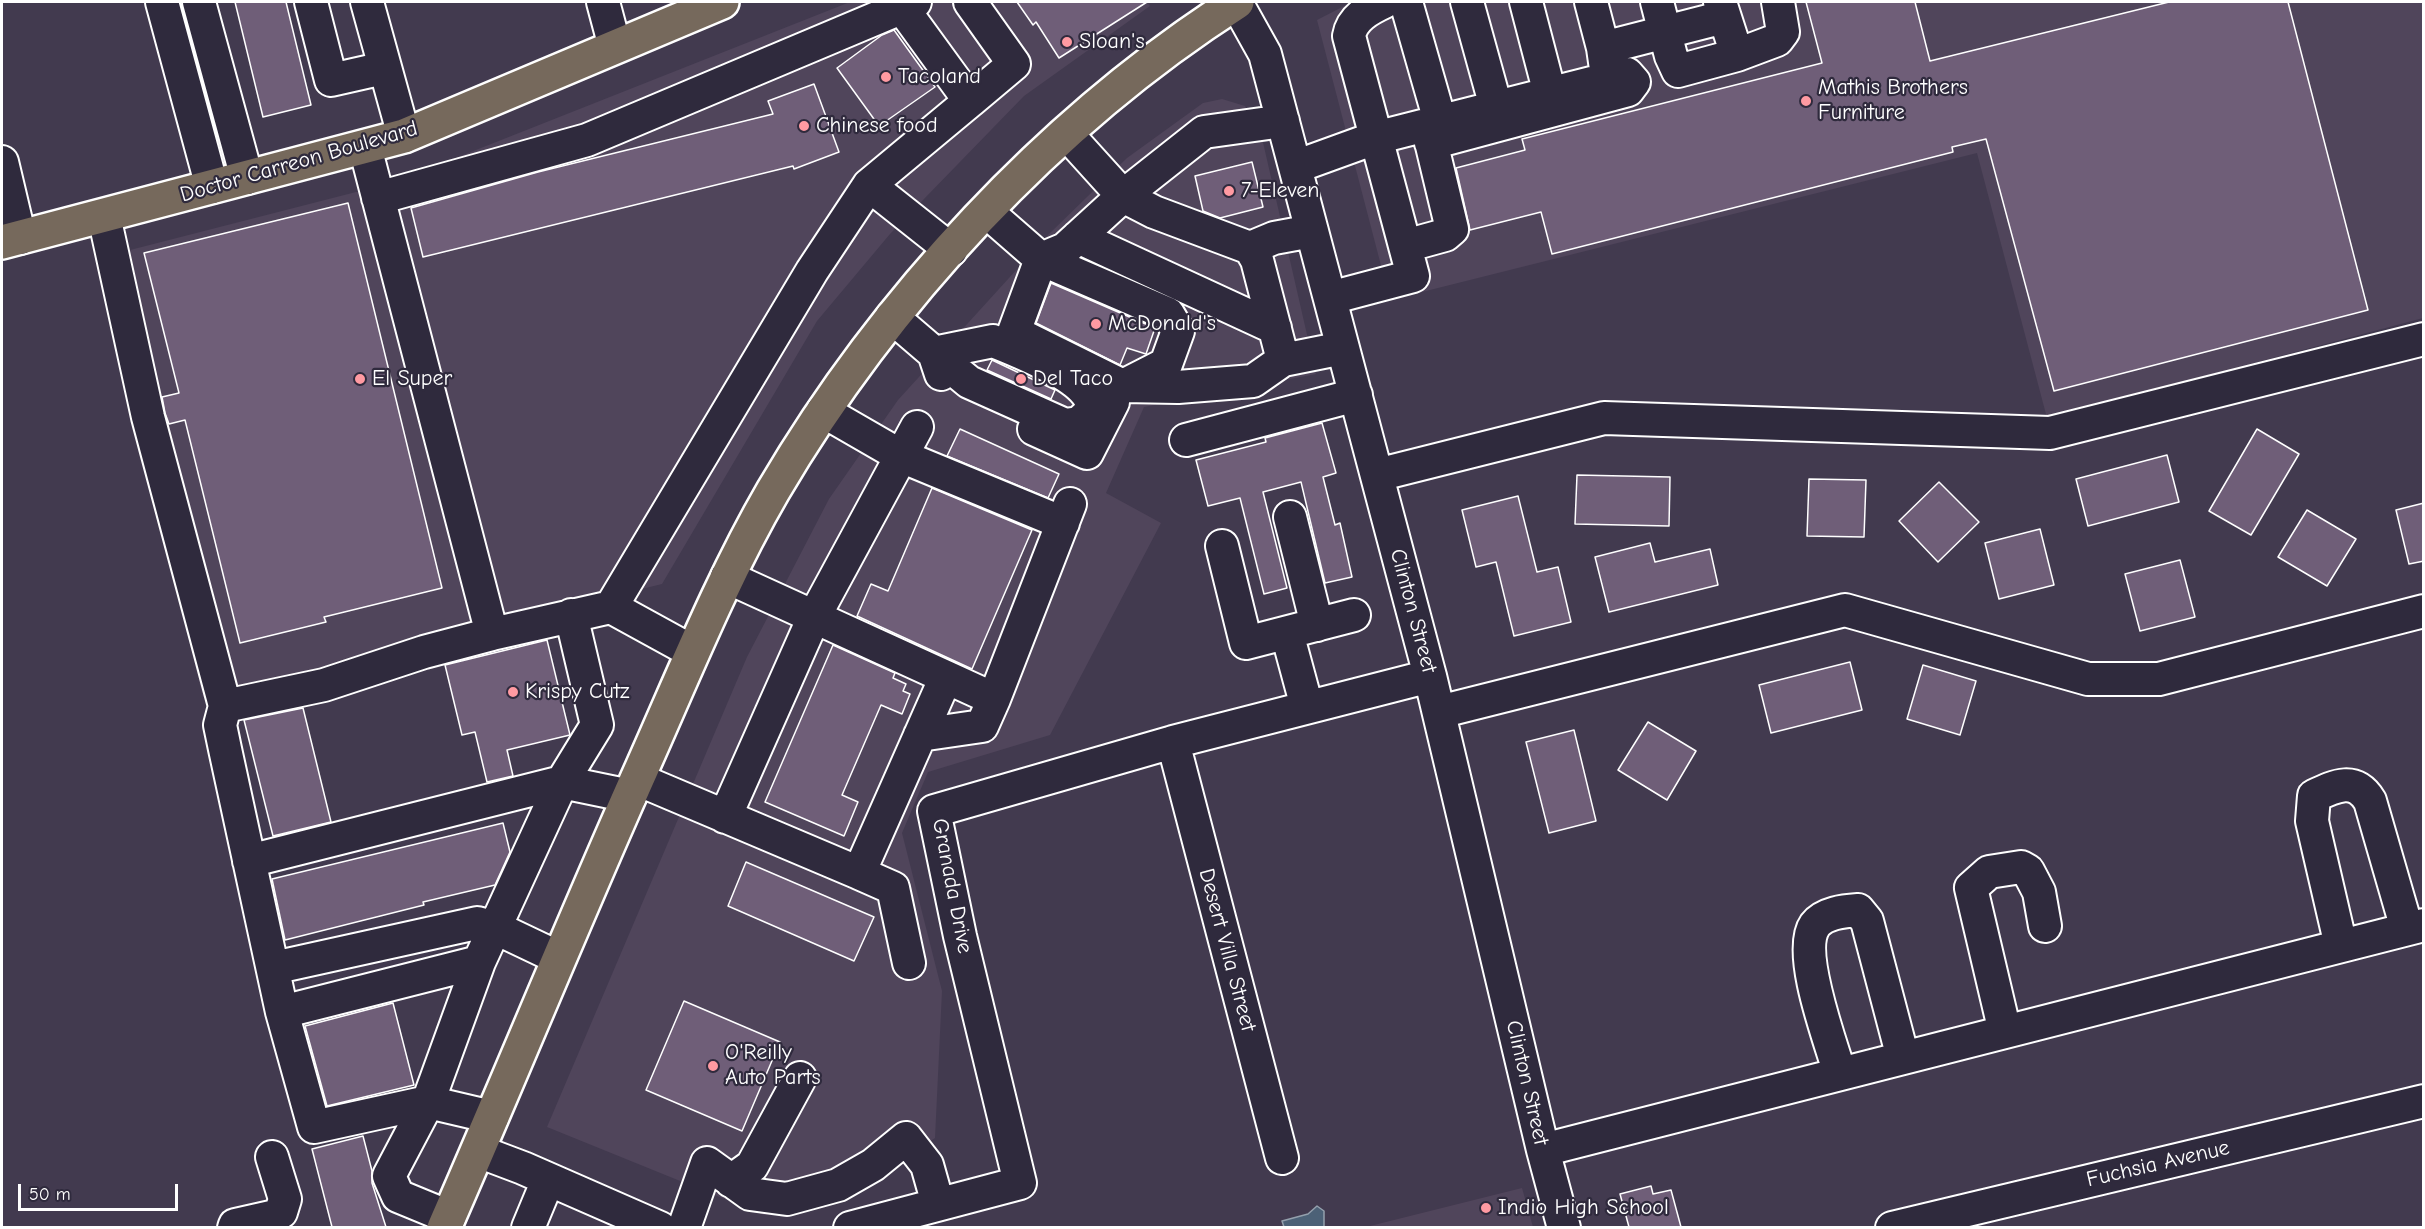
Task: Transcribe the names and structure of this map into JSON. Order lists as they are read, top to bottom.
{
  "streets": {
    "main road": ["Doctor Carreon Boulevard"],
    "street": [
      "Clinton Street",
      "Granada Drive",
      "Desert Villa Street",
      "Fuchsia Avenue"
    ]
  },
  "crossings": [
    ["Clinton Street", "Granada Drive"],
    ["Granada Drive", "Desert Villa Street"]
  ],
  "places": [
    "Sloan's",
    "Tacoland",
    "Mathis Brothers Furniture",
    "Chinese food",
    "7-Eleven",
    "McDonald's",
    "El Super",
    "Del Taco",
    "Krispy Cutz",
    "O'Reilly Auto Parts",
    "Indio High School"
  ],
  "scale_bar": "50 m"
}
